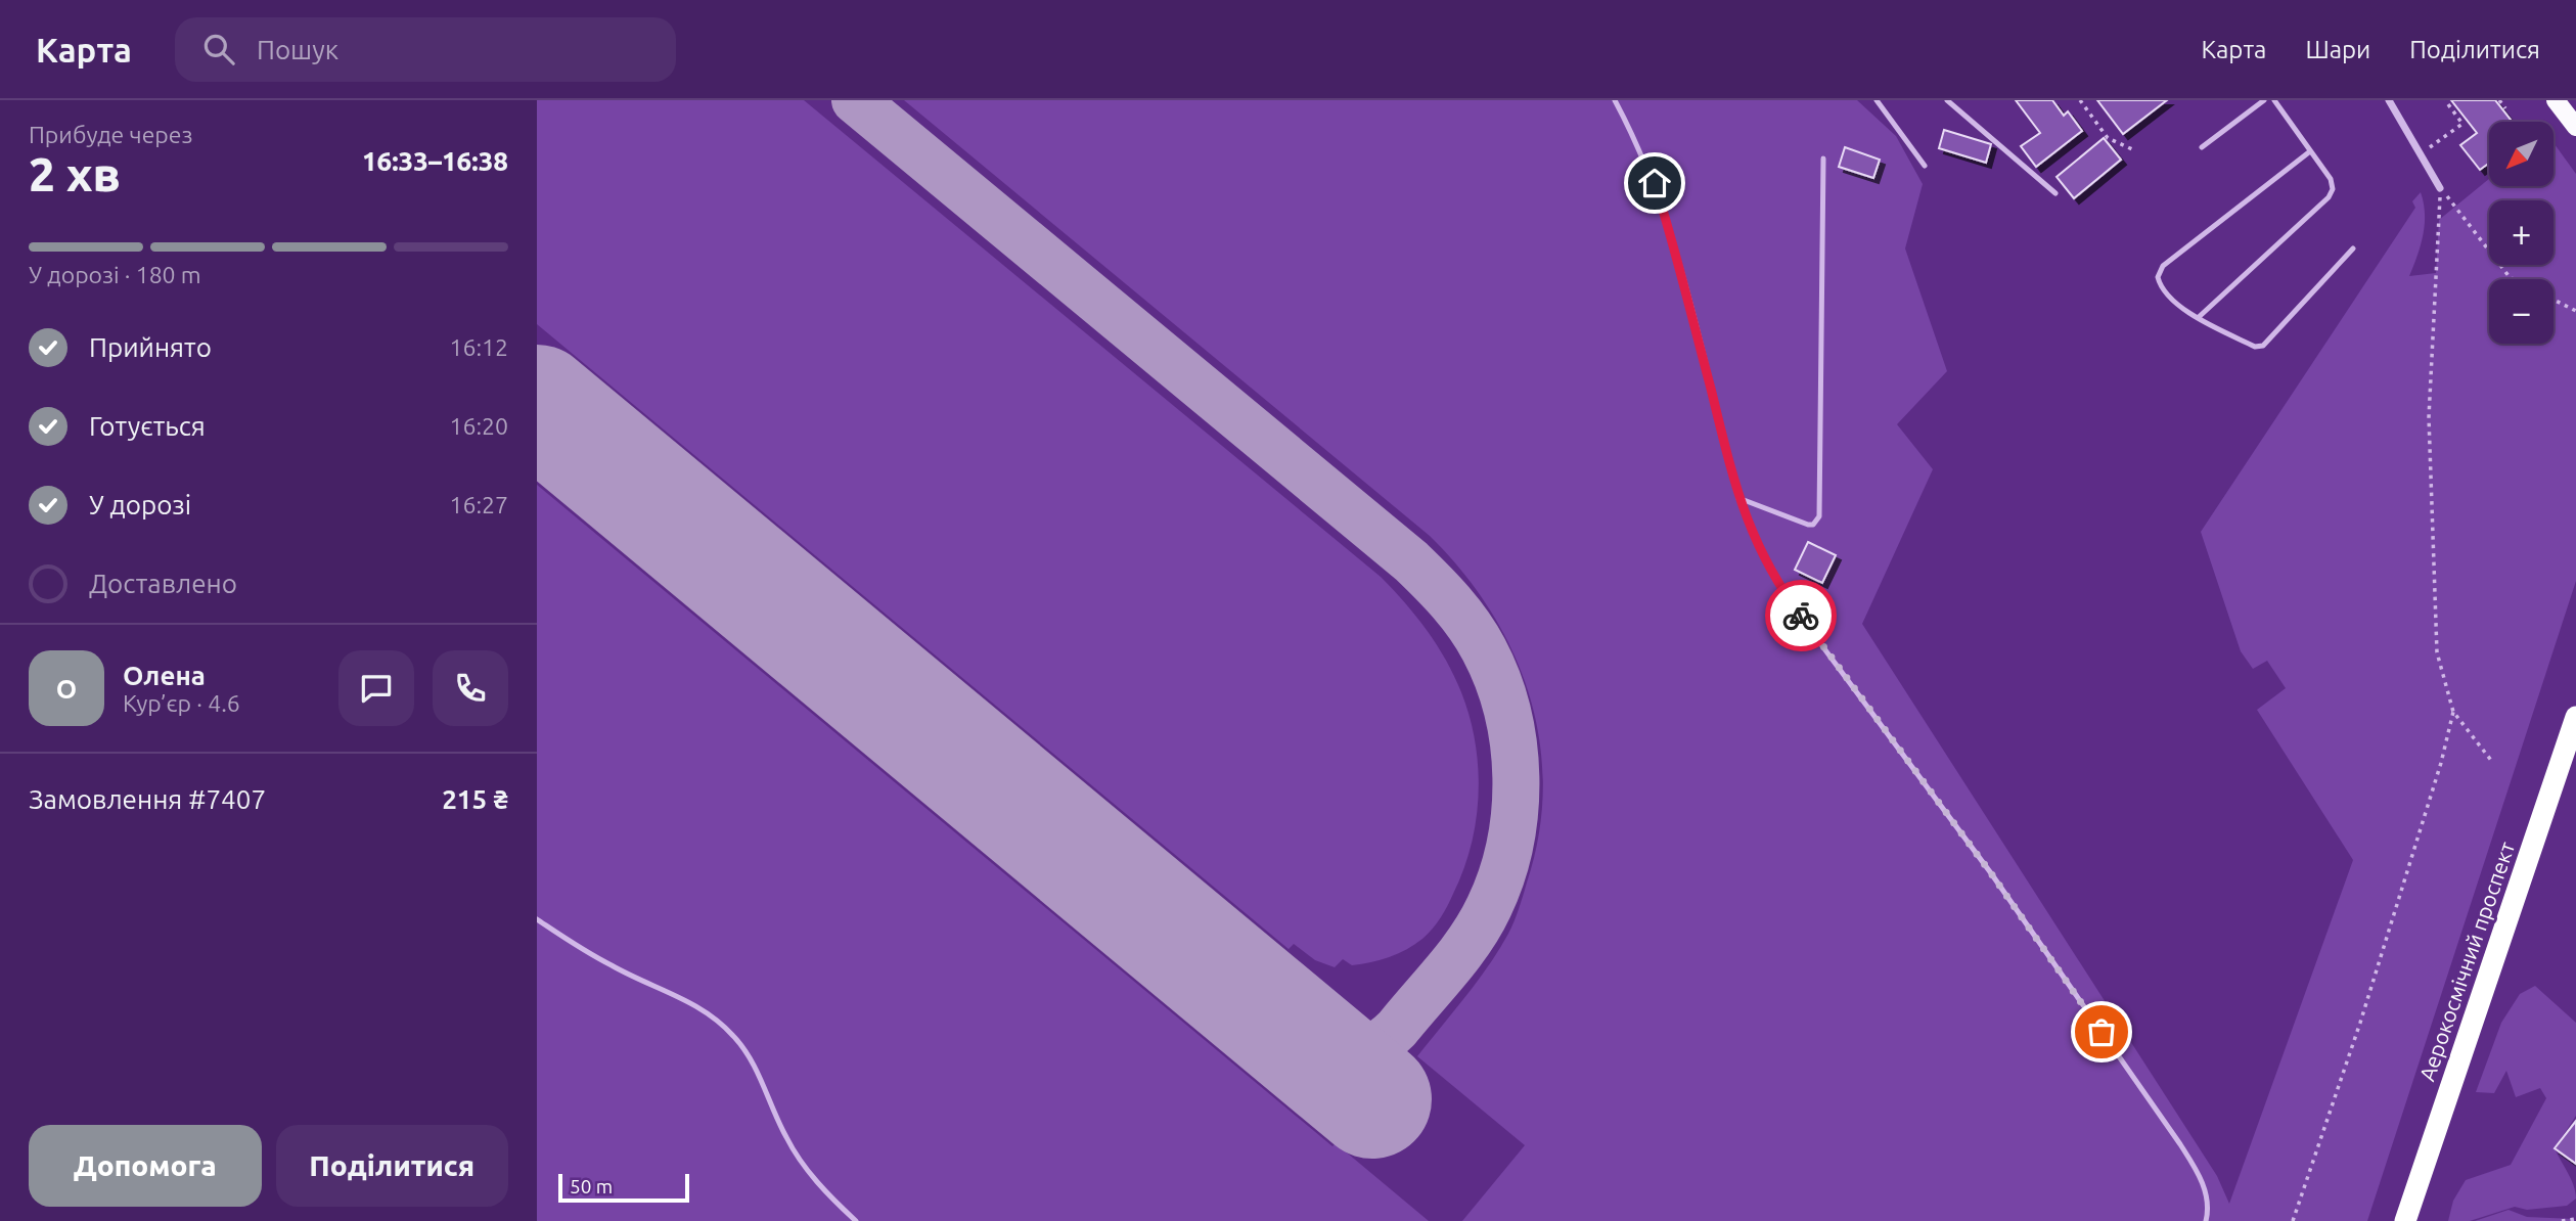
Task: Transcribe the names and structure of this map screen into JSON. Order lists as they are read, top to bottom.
{
  "streets": {
    "highway": ["Аерокосмічний проспект"]
  },
  "scale_bar": "50 m",
  "north": "bottom left",
  "page": {
    "header": "Карта",
    "search": "Пошук",
    "nav": ["Карта", "Шари", "Поділитися"],
    "heading": ["2 хв", "Прибуде через", "16:33–16:38"],
    "panel": [
      "Олена",
      "Кур’єр · 4.6",
      "Замовлення #7407",
      "215 ₴"
    ],
    "map_buttons": ["+", "−"],
    "bar": "У дорозі · 180 m",
    "list": [
      ["Прийнято", "16:12"],
      ["Готується", "16:20"],
      ["У дорозі", "16:27"],
      "Доставлено"
    ],
    "round": "О",
    "buttons": ["Допомога", "Поділитися"],
    "scale": "50 m"
  }
}
